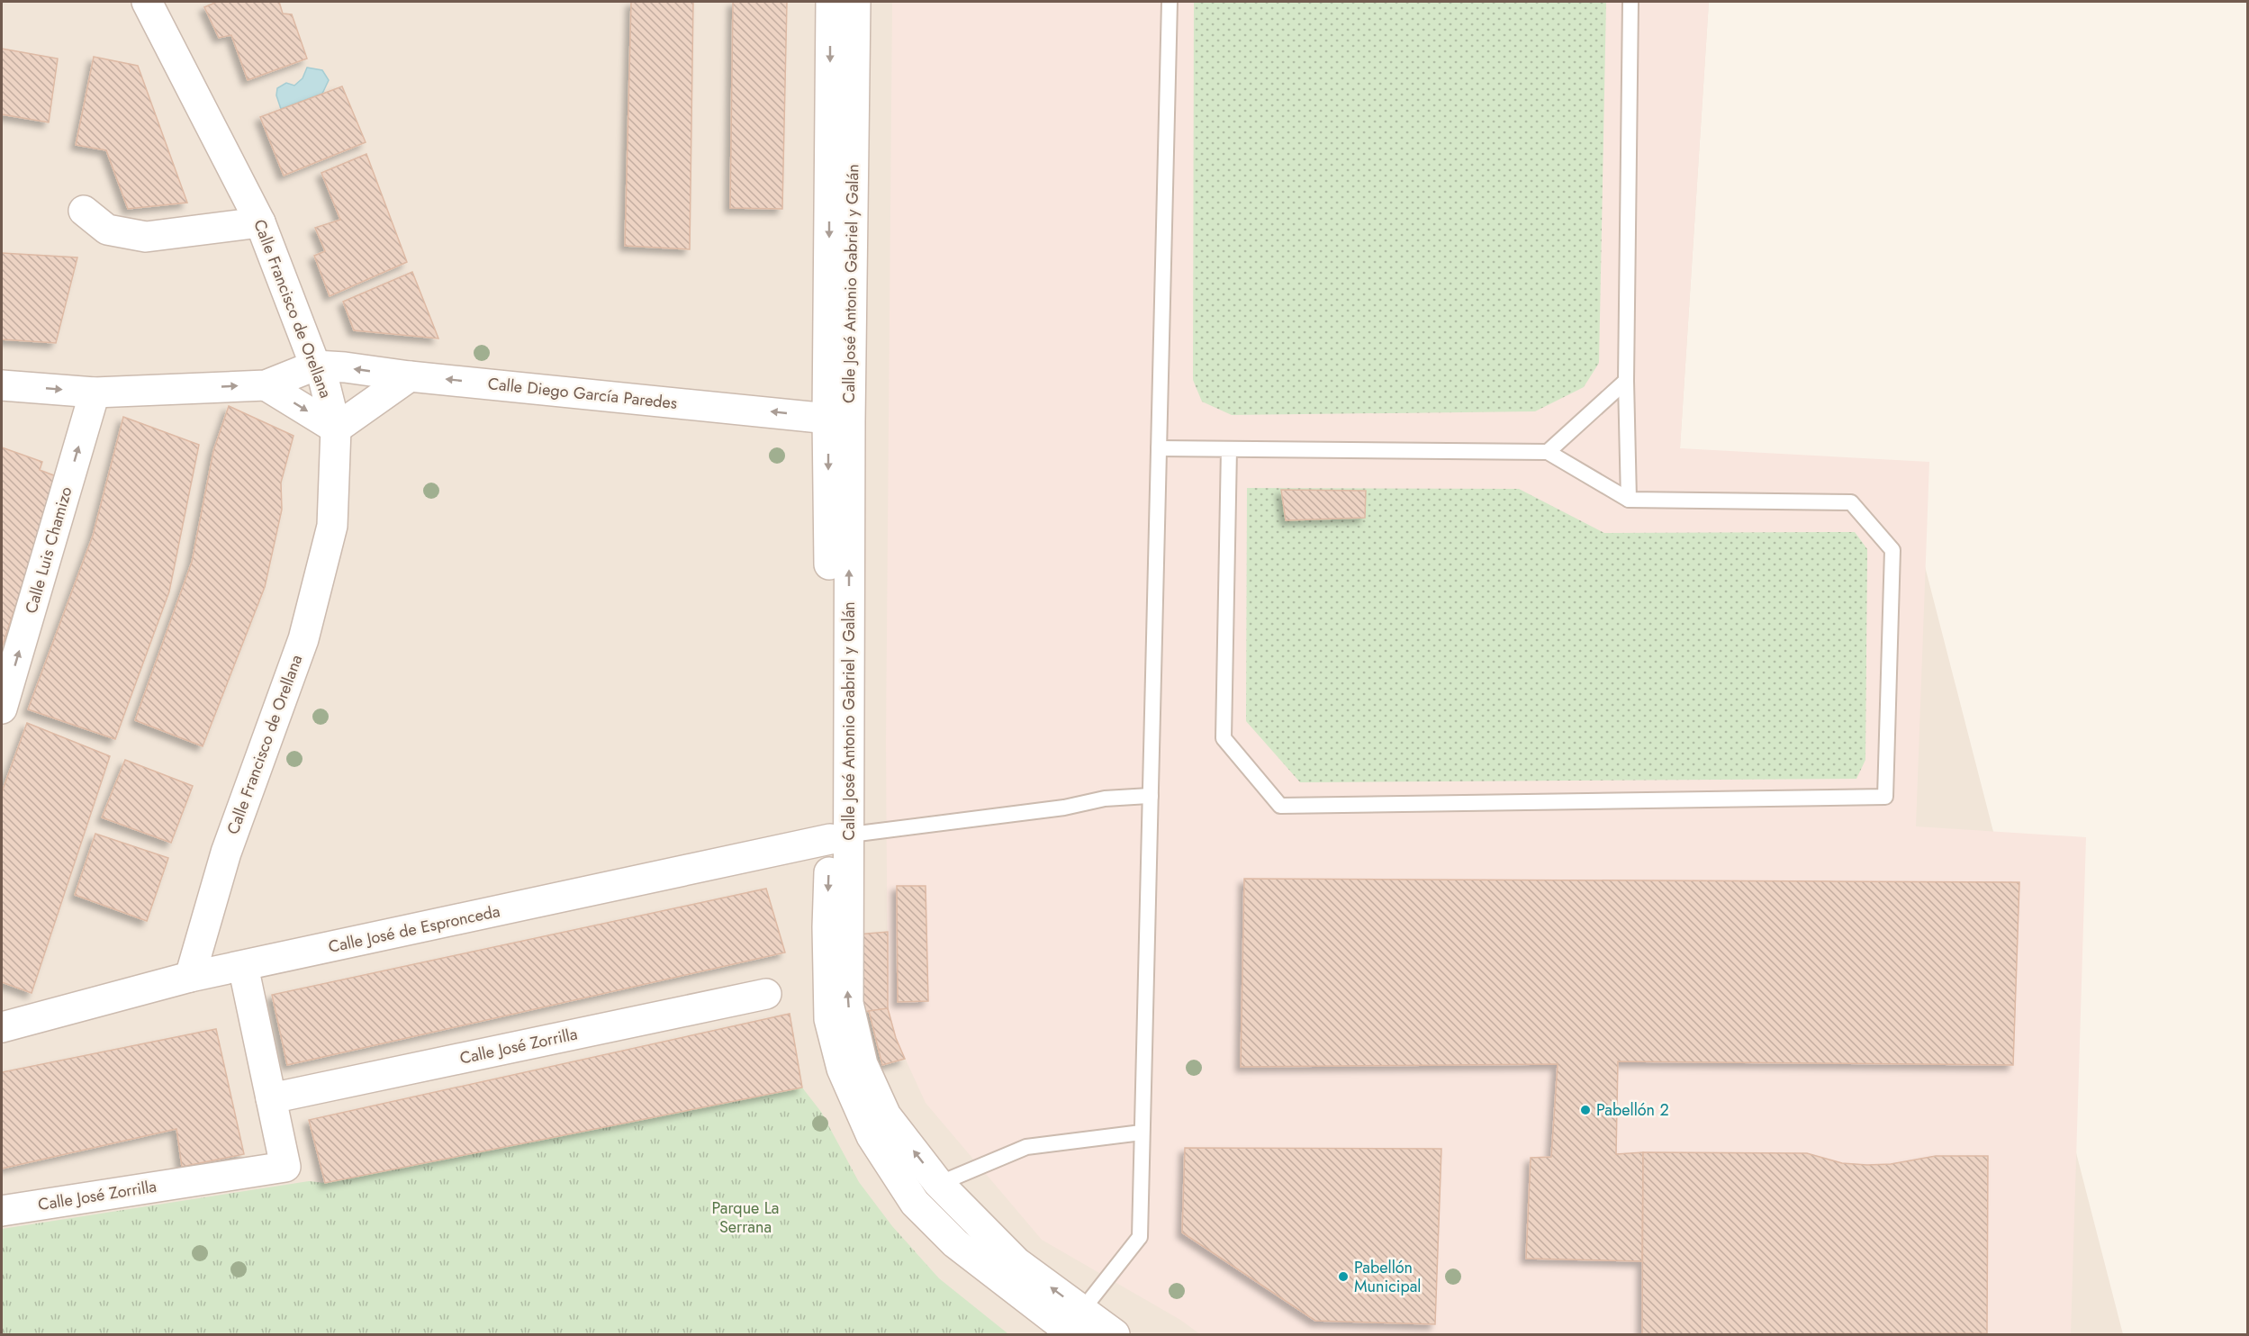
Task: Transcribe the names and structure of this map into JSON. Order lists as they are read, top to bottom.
{
  "streets": {
    "street": [
      "Calle José Antonio Gabriel y Galán",
      "Calle Francisco de Orellana",
      "Calle Diego García Paredes",
      "Calle Luis Chamizo",
      "Calle José de Espronceda",
      "Calle José Zorrilla"
    ]
  },
  "crossings": [
    ["Calle José Antonio Gabriel y Galán", "Calle Diego García Paredes"],
    ["Calle José Antonio Gabriel y Galán", "Calle José de Espronceda"],
    ["Calle Francisco de Orellana", "Calle Diego García Paredes"],
    ["Calle Francisco de Orellana", "Calle José de Espronceda"],
    ["Calle José de Espronceda", "Calle José Zorrilla"]
  ],
  "one_way": ["Calle Diego García Paredes", "Calle Luis Chamizo"],
  "parks": ["Parque La Serrana"],
  "places": ["Pabellón 2", "Pabellón Municipal"]
}
